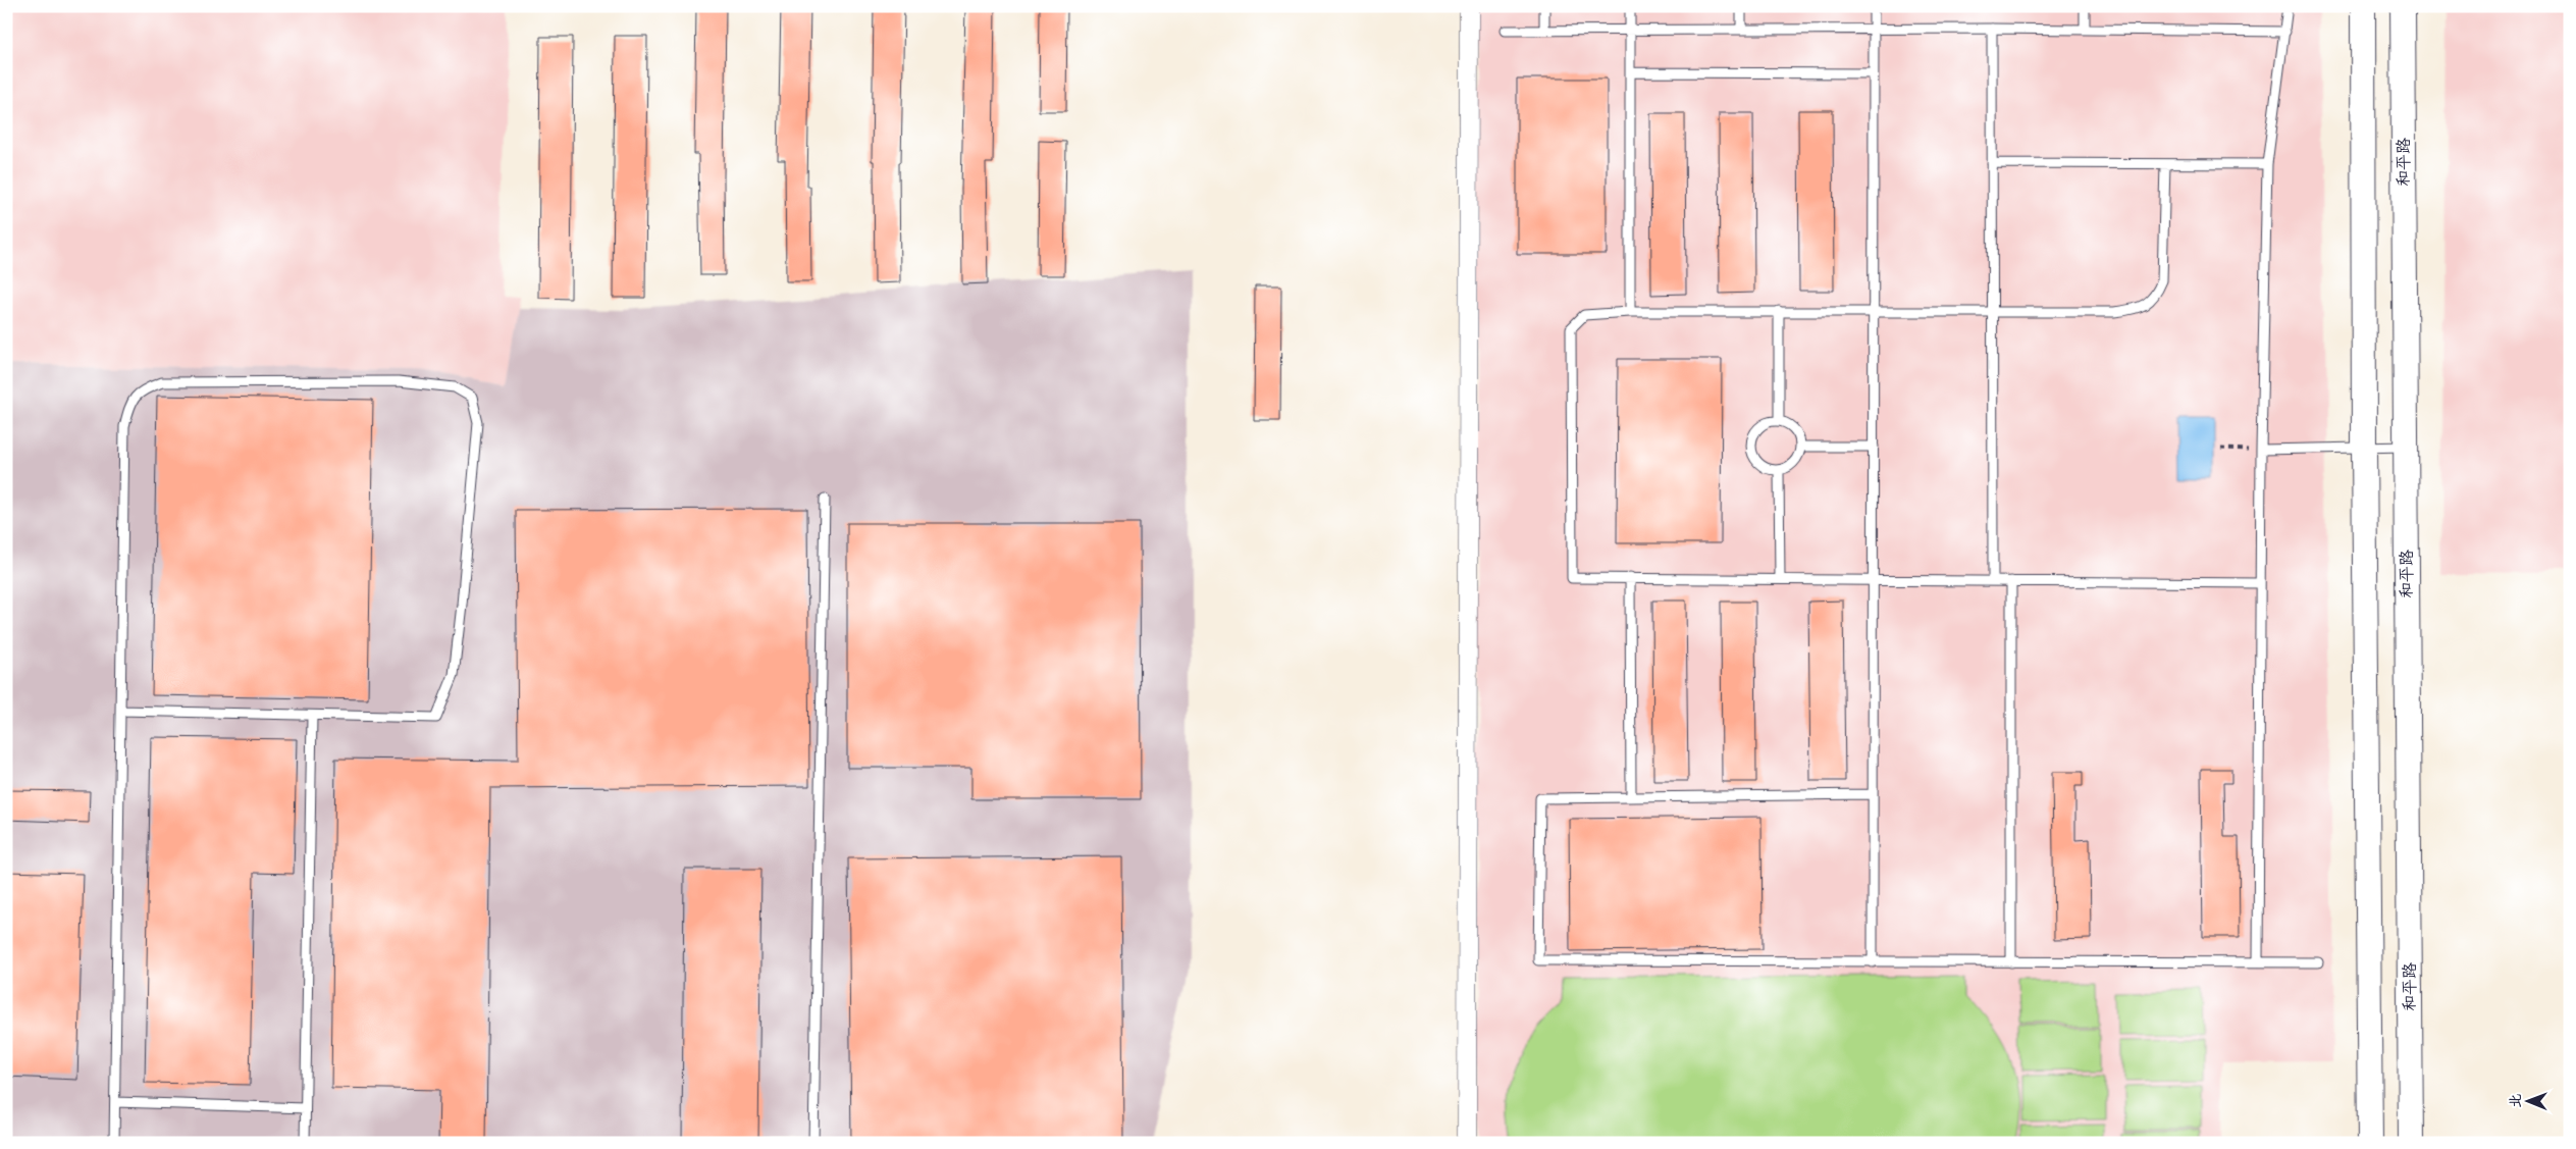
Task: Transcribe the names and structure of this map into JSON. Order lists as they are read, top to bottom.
{
  "streets": {
    "main road": ["和平路"]
  },
  "north": "left"
}
